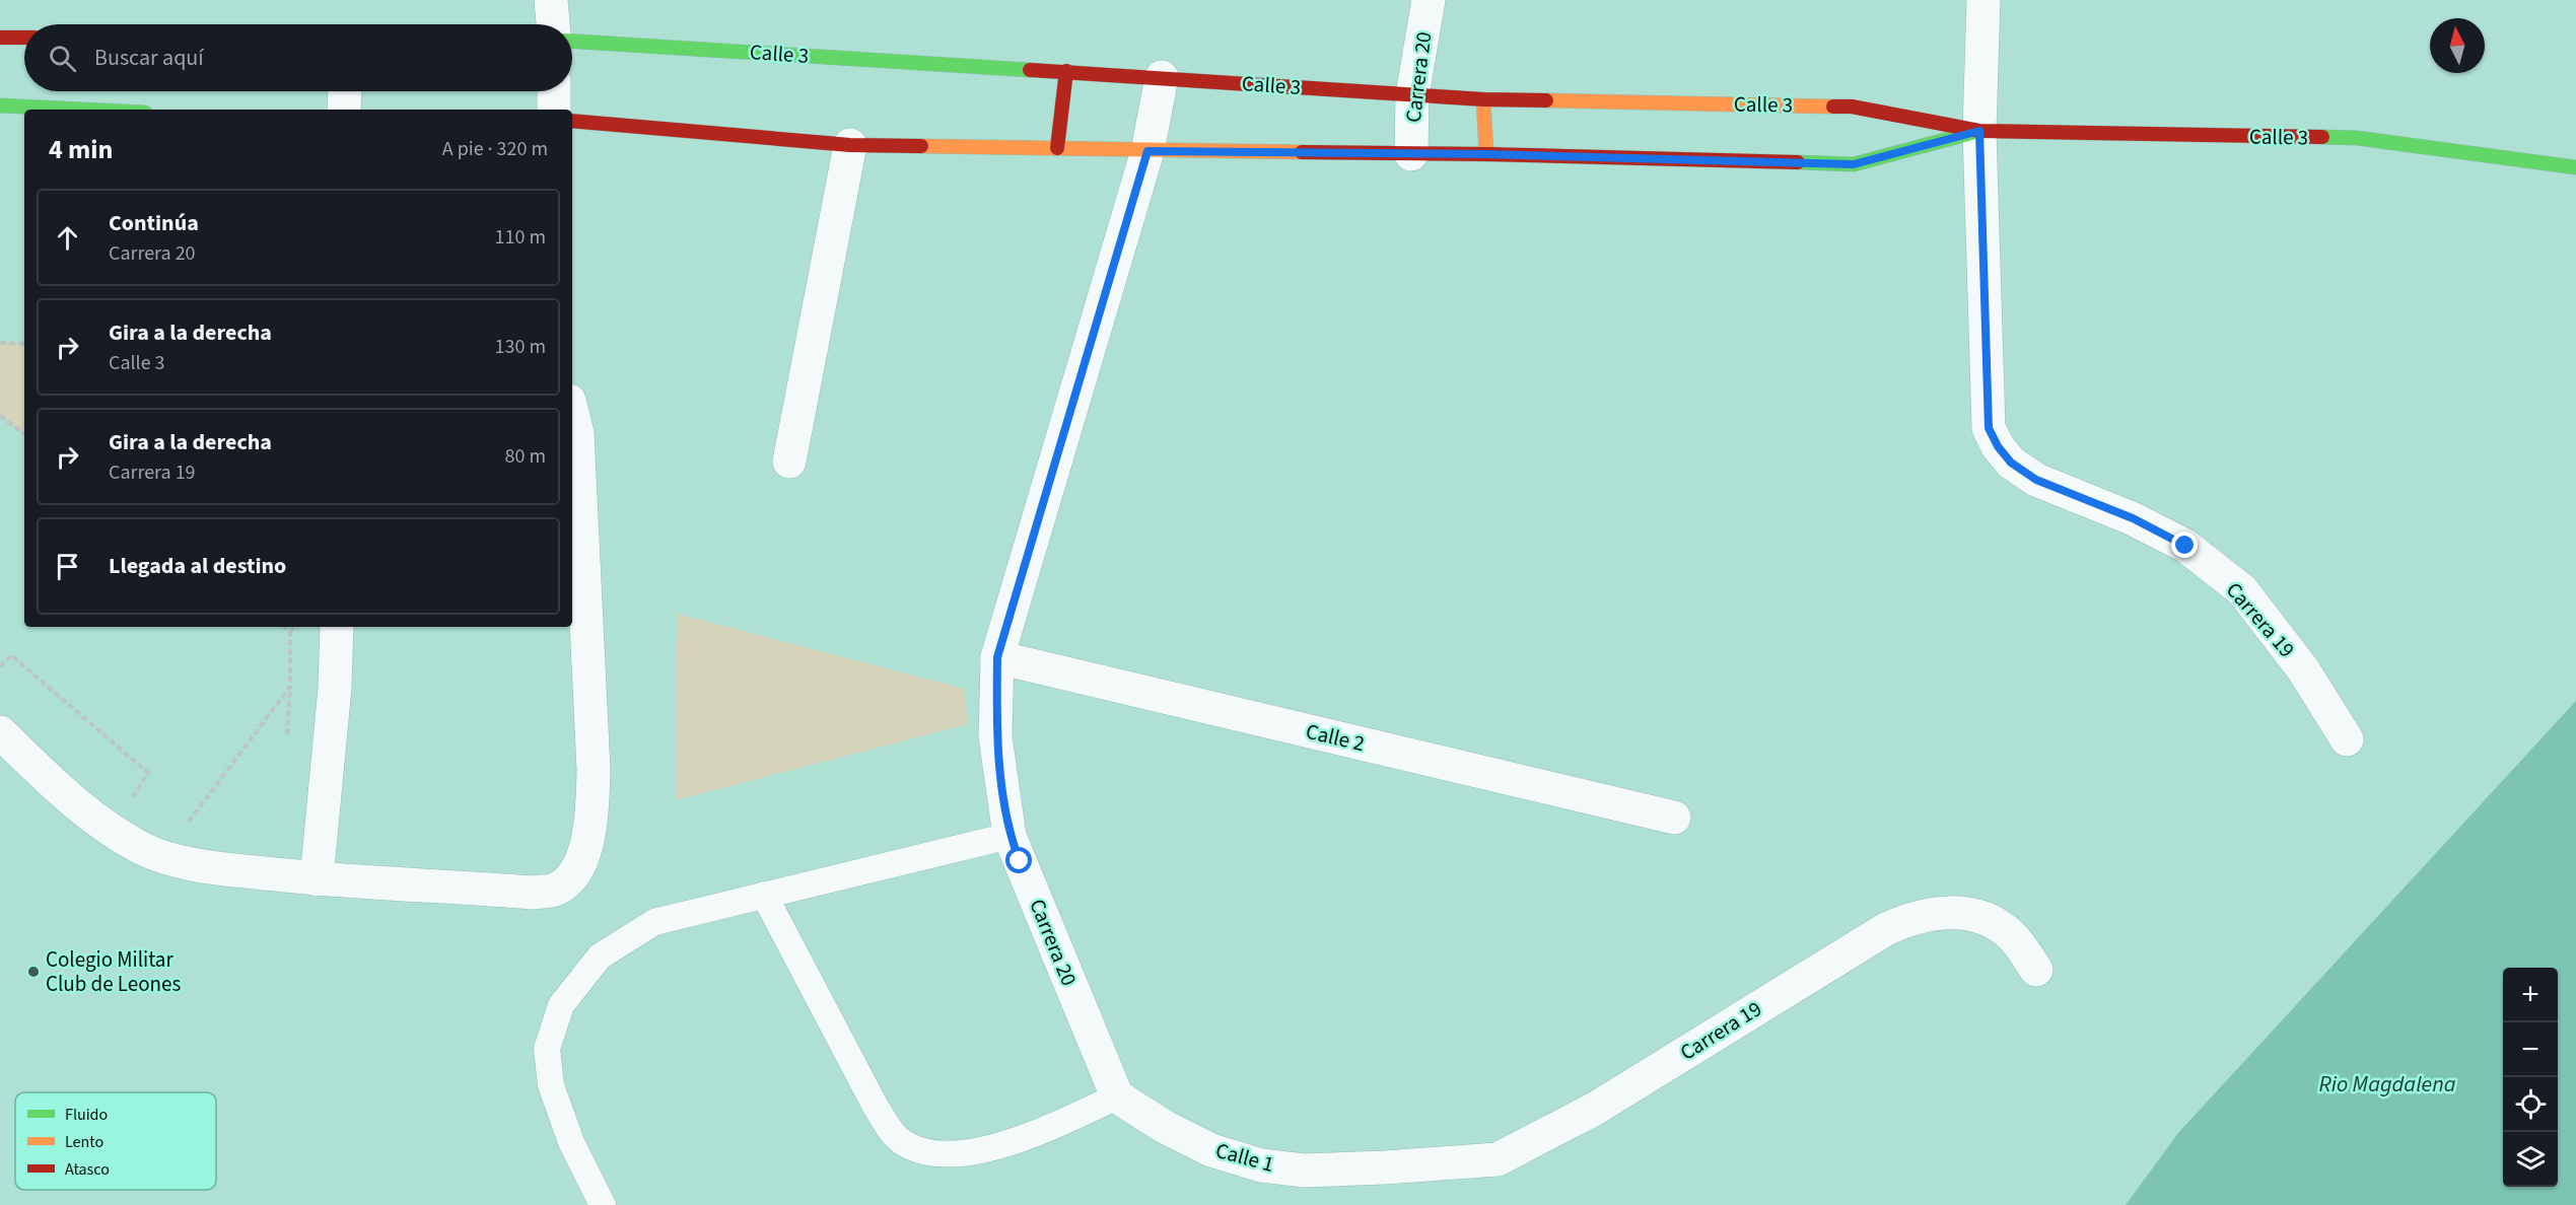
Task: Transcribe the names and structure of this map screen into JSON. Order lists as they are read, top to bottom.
{
  "streets": {
    "street": [
      "Calle 3",
      "Carrera 20",
      "Carrera 19",
      "Calle 2",
      "Calle 1"
    ]
  },
  "crossings": [
    ["Calle 3", "Carrera 20"],
    ["Calle 3", "Carrera 19"],
    ["Carrera 20", "Calle 2"],
    ["Carrera 20", "Calle 1"],
    ["Carrera 19", "Calle 1"]
  ],
  "water": ["Rio Magdalena"],
  "places": ["Colegio Militar Club de Leones"],
  "legend": ["Fluido", "Lento", "Atasco"],
  "north": "top",
  "page": {
    "search": "Buscar aquí",
    "heading": ["4 min", "A pie · 320 m"],
    "list": [
      ["Continúa", "Carrera 20", "110 m"],
      ["Gira a la derecha", "Calle 3", "130 m"],
      ["Gira a la derecha", "Carrera 19", "80 m"],
      "Llegada al destino"
    ],
    "map_buttons": ["+", "−"]
  }
}
